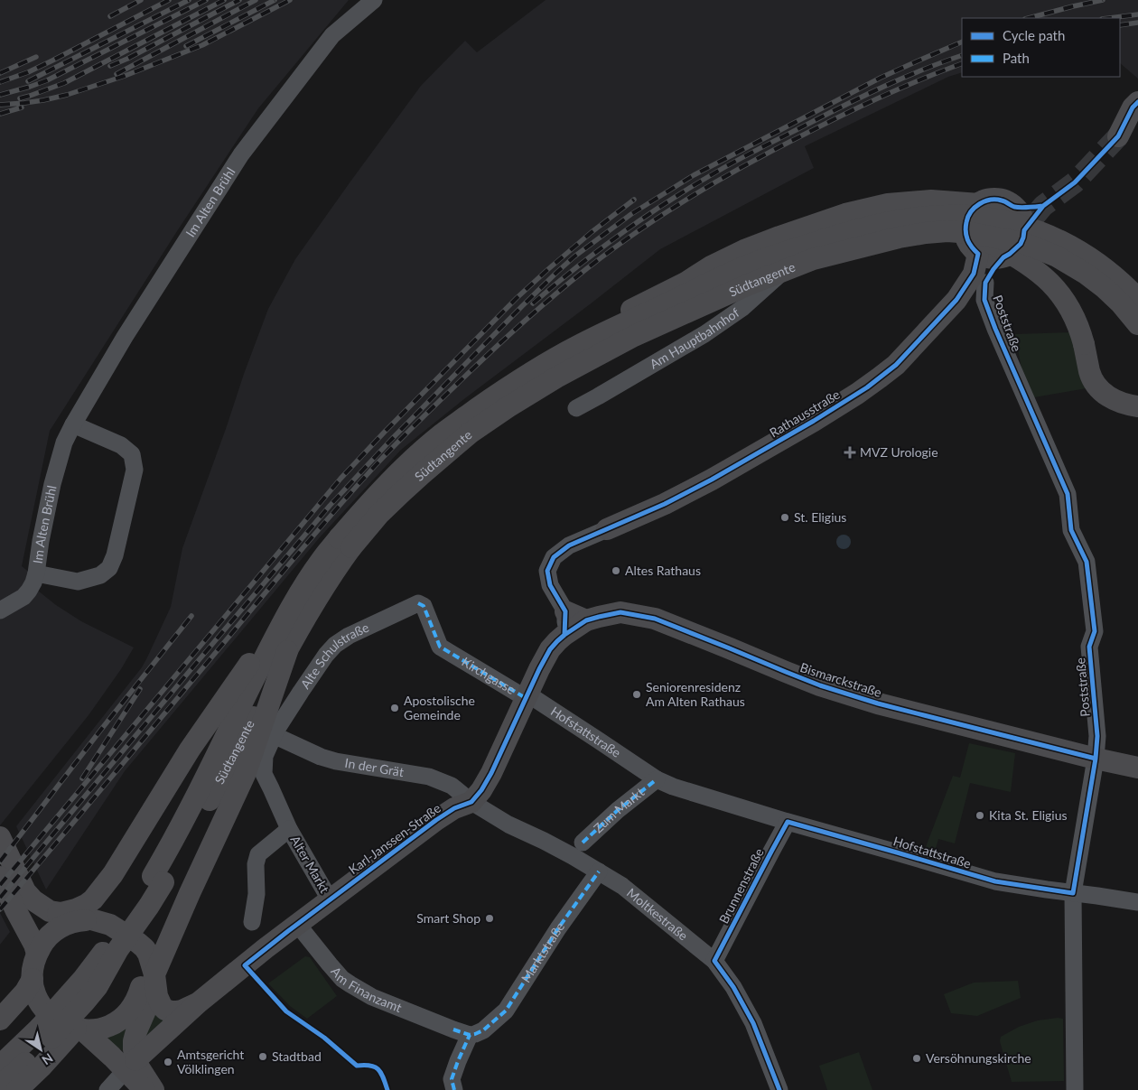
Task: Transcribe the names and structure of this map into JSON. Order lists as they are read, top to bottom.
{
  "streets": {
    "main road": [
      "Südtangente",
      "Rathausstraße",
      "Bismarckstraße",
      "Karl-Janssen-Straße"
    ],
    "street": [
      "Im Alten Brühl",
      "Poststraße",
      "Am Hauptbahnhof",
      "Alte Schulstraße",
      "Kirchgasse",
      "Hofstattstraße",
      "In der Grät",
      "Zum Markt",
      "Alter Markt",
      "Brunnenstraße",
      "Moltkestraße",
      "Marktstraße",
      "Am Finanzamt"
    ]
  },
  "crossings": [
    ["Südtangente", "Am Hauptbahnhof"],
    ["Südtangente", "Rathausstraße"],
    ["Poststraße", "Rathausstraße"],
    ["Poststraße", "Bismarckstraße"],
    ["Poststraße", "Hofstattstraße"],
    ["Am Hauptbahnhof", "Rathausstraße"],
    ["Alte Schulstraße", "Kirchgasse"],
    ["Alte Schulstraße", "In der Grät"],
    ["Alte Schulstraße", "Alter Markt"],
    ["Kirchgasse", "Hofstattstraße"],
    ["Hofstattstraße", "Zum Markt"],
    ["Hofstattstraße", "Brunnenstraße"],
    ["In der Grät", "Karl-Janssen-Straße"],
    ["In der Grät", "Alter Markt"],
    ["In der Grät", "Moltkestraße"],
    ["Karl-Janssen-Straße", "Alter Markt"],
    ["Karl-Janssen-Straße", "Moltkestraße"],
    ["Karl-Janssen-Straße", "Am Finanzamt"],
    ["Brunnenstraße", "Moltkestraße"],
    ["Moltkestraße", "Marktstraße"],
    ["Marktstraße", "Am Finanzamt"]
  ],
  "places": {
    "health": ["MVZ Urologie"],
    "other": [
      "St. Eligius",
      "Altes Rathaus",
      "Seniorenresidenz Am Alten Rathaus",
      "Apostolische Gemeinde",
      "Kita St. Eligius",
      "Smart Shop",
      "Stadtbad",
      "Versöhnungskirche",
      "Amtsgericht Völklingen"
    ]
  },
  "legend": ["Cycle path", "Path"],
  "north": "bottom right"
}
